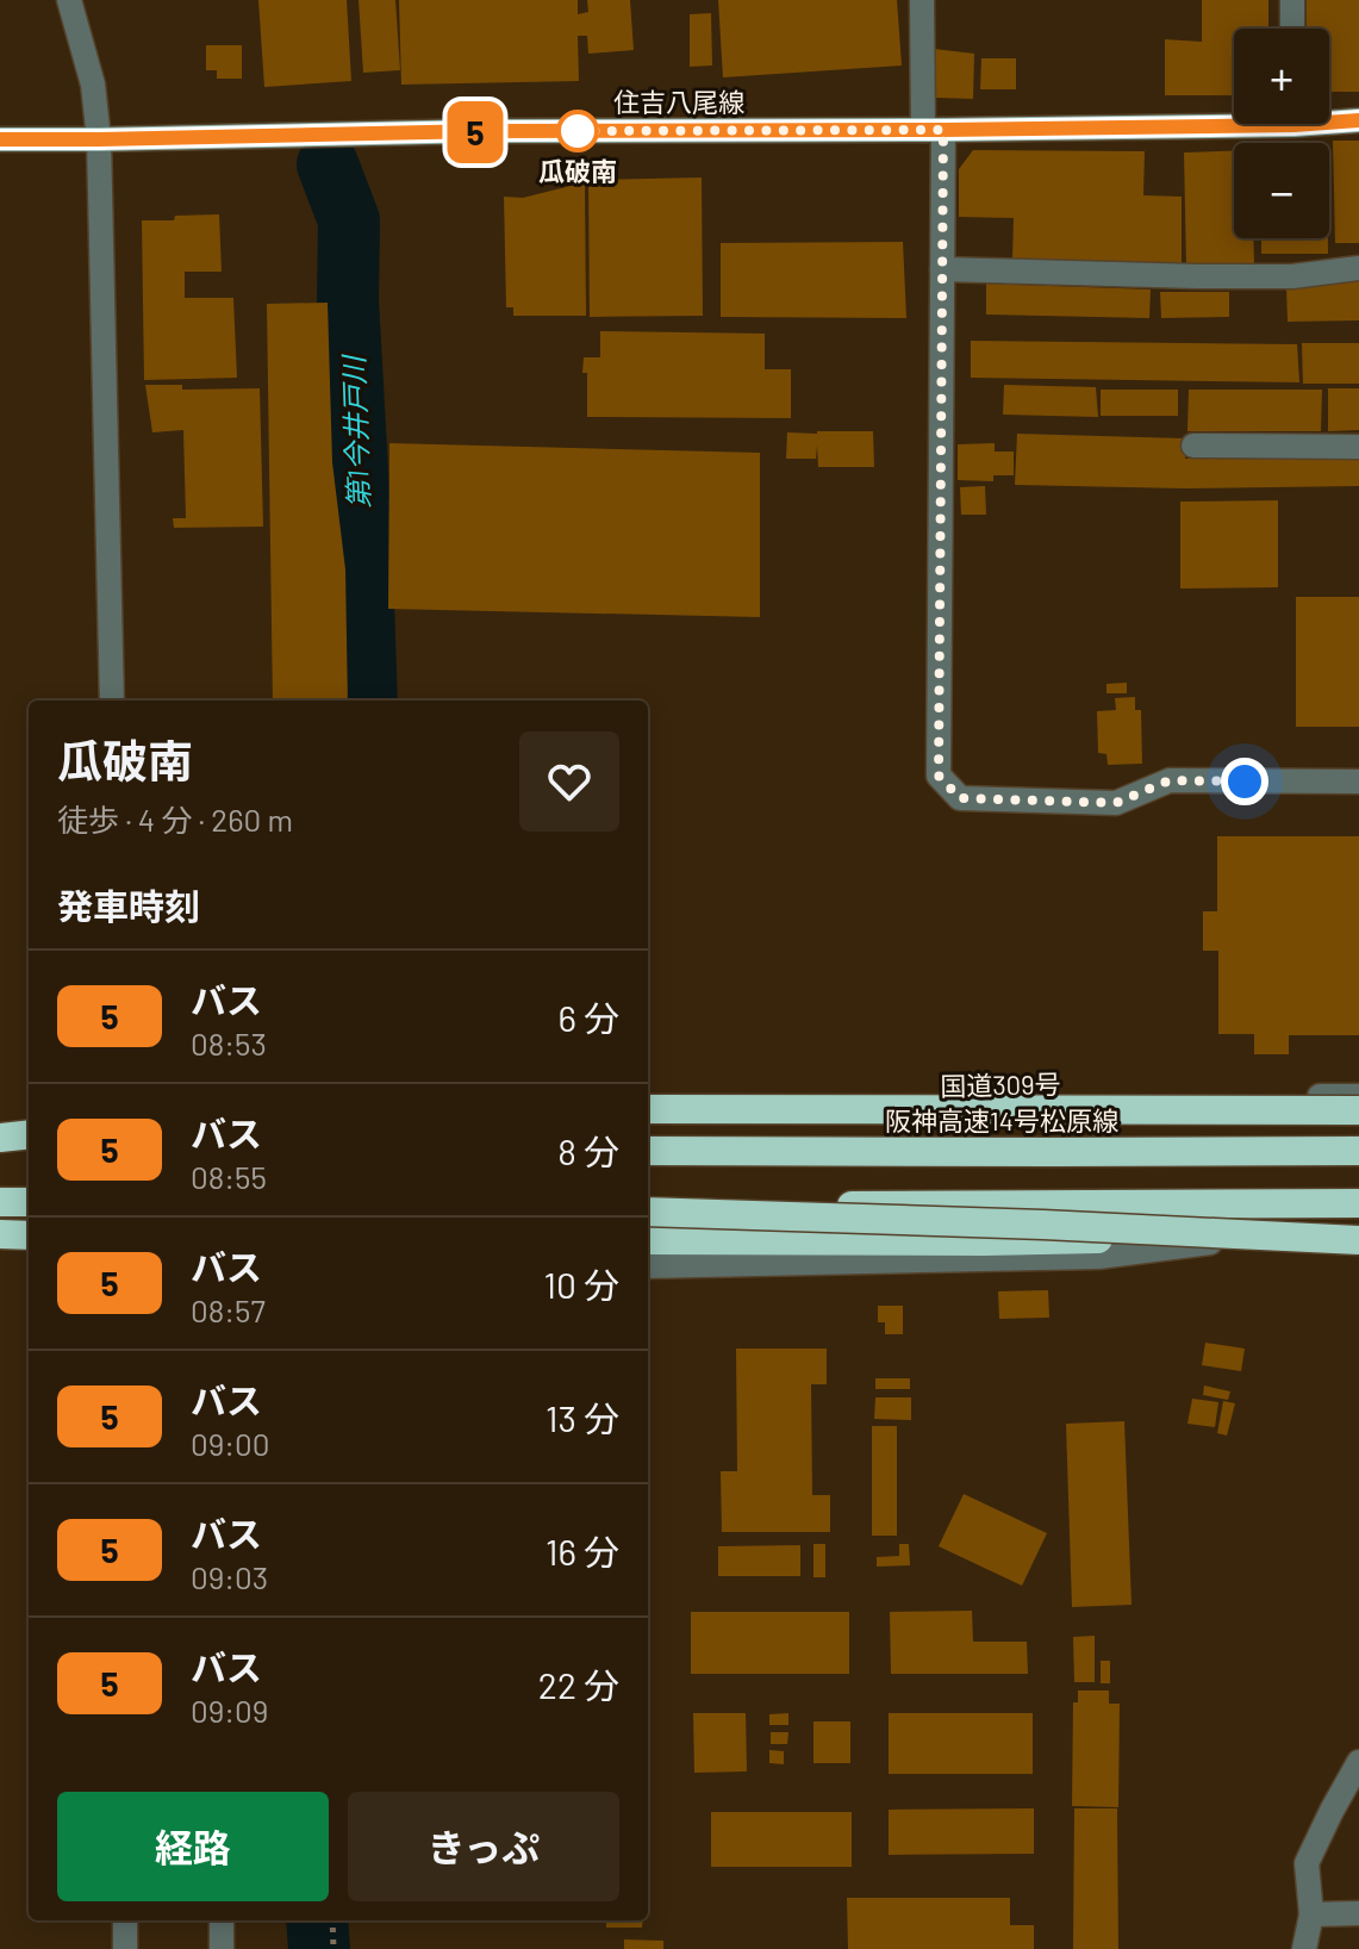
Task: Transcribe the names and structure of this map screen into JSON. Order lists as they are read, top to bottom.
{
  "streets": {
    "highway": ["国道309号", "阪神高速14号松原線"],
    "main road": ["住吉八尾線"]
  },
  "water": ["第1今井戸川"],
  "places": ["瓜破南"],
  "lines": ["bus line 5"],
  "page": {
    "on_map": "5",
    "map_buttons": ["+", "−"],
    "heading": [
      ["瓜破南", "徒歩 · 4 分 · 260 m"],
      "発車時刻"
    ],
    "list": [
      {
        "mark": "5",
        "name": "バス",
        "note": "08:53",
        "value": "6 分"
      },
      {
        "mark": "5",
        "name": "バス",
        "note": "08:55",
        "value": "8 分"
      },
      {
        "mark": "5",
        "name": "バス",
        "note": "08:57",
        "value": "10 分"
      },
      {
        "mark": "5",
        "name": "バス",
        "note": "09:00",
        "value": "13 分"
      },
      {
        "mark": "5",
        "name": "バス",
        "note": "09:03",
        "value": "16 分"
      },
      {
        "mark": "5",
        "name": "バス",
        "note": "09:09",
        "value": "22 分"
      }
    ],
    "buttons": ["経路", "きっぷ"]
  }
}
